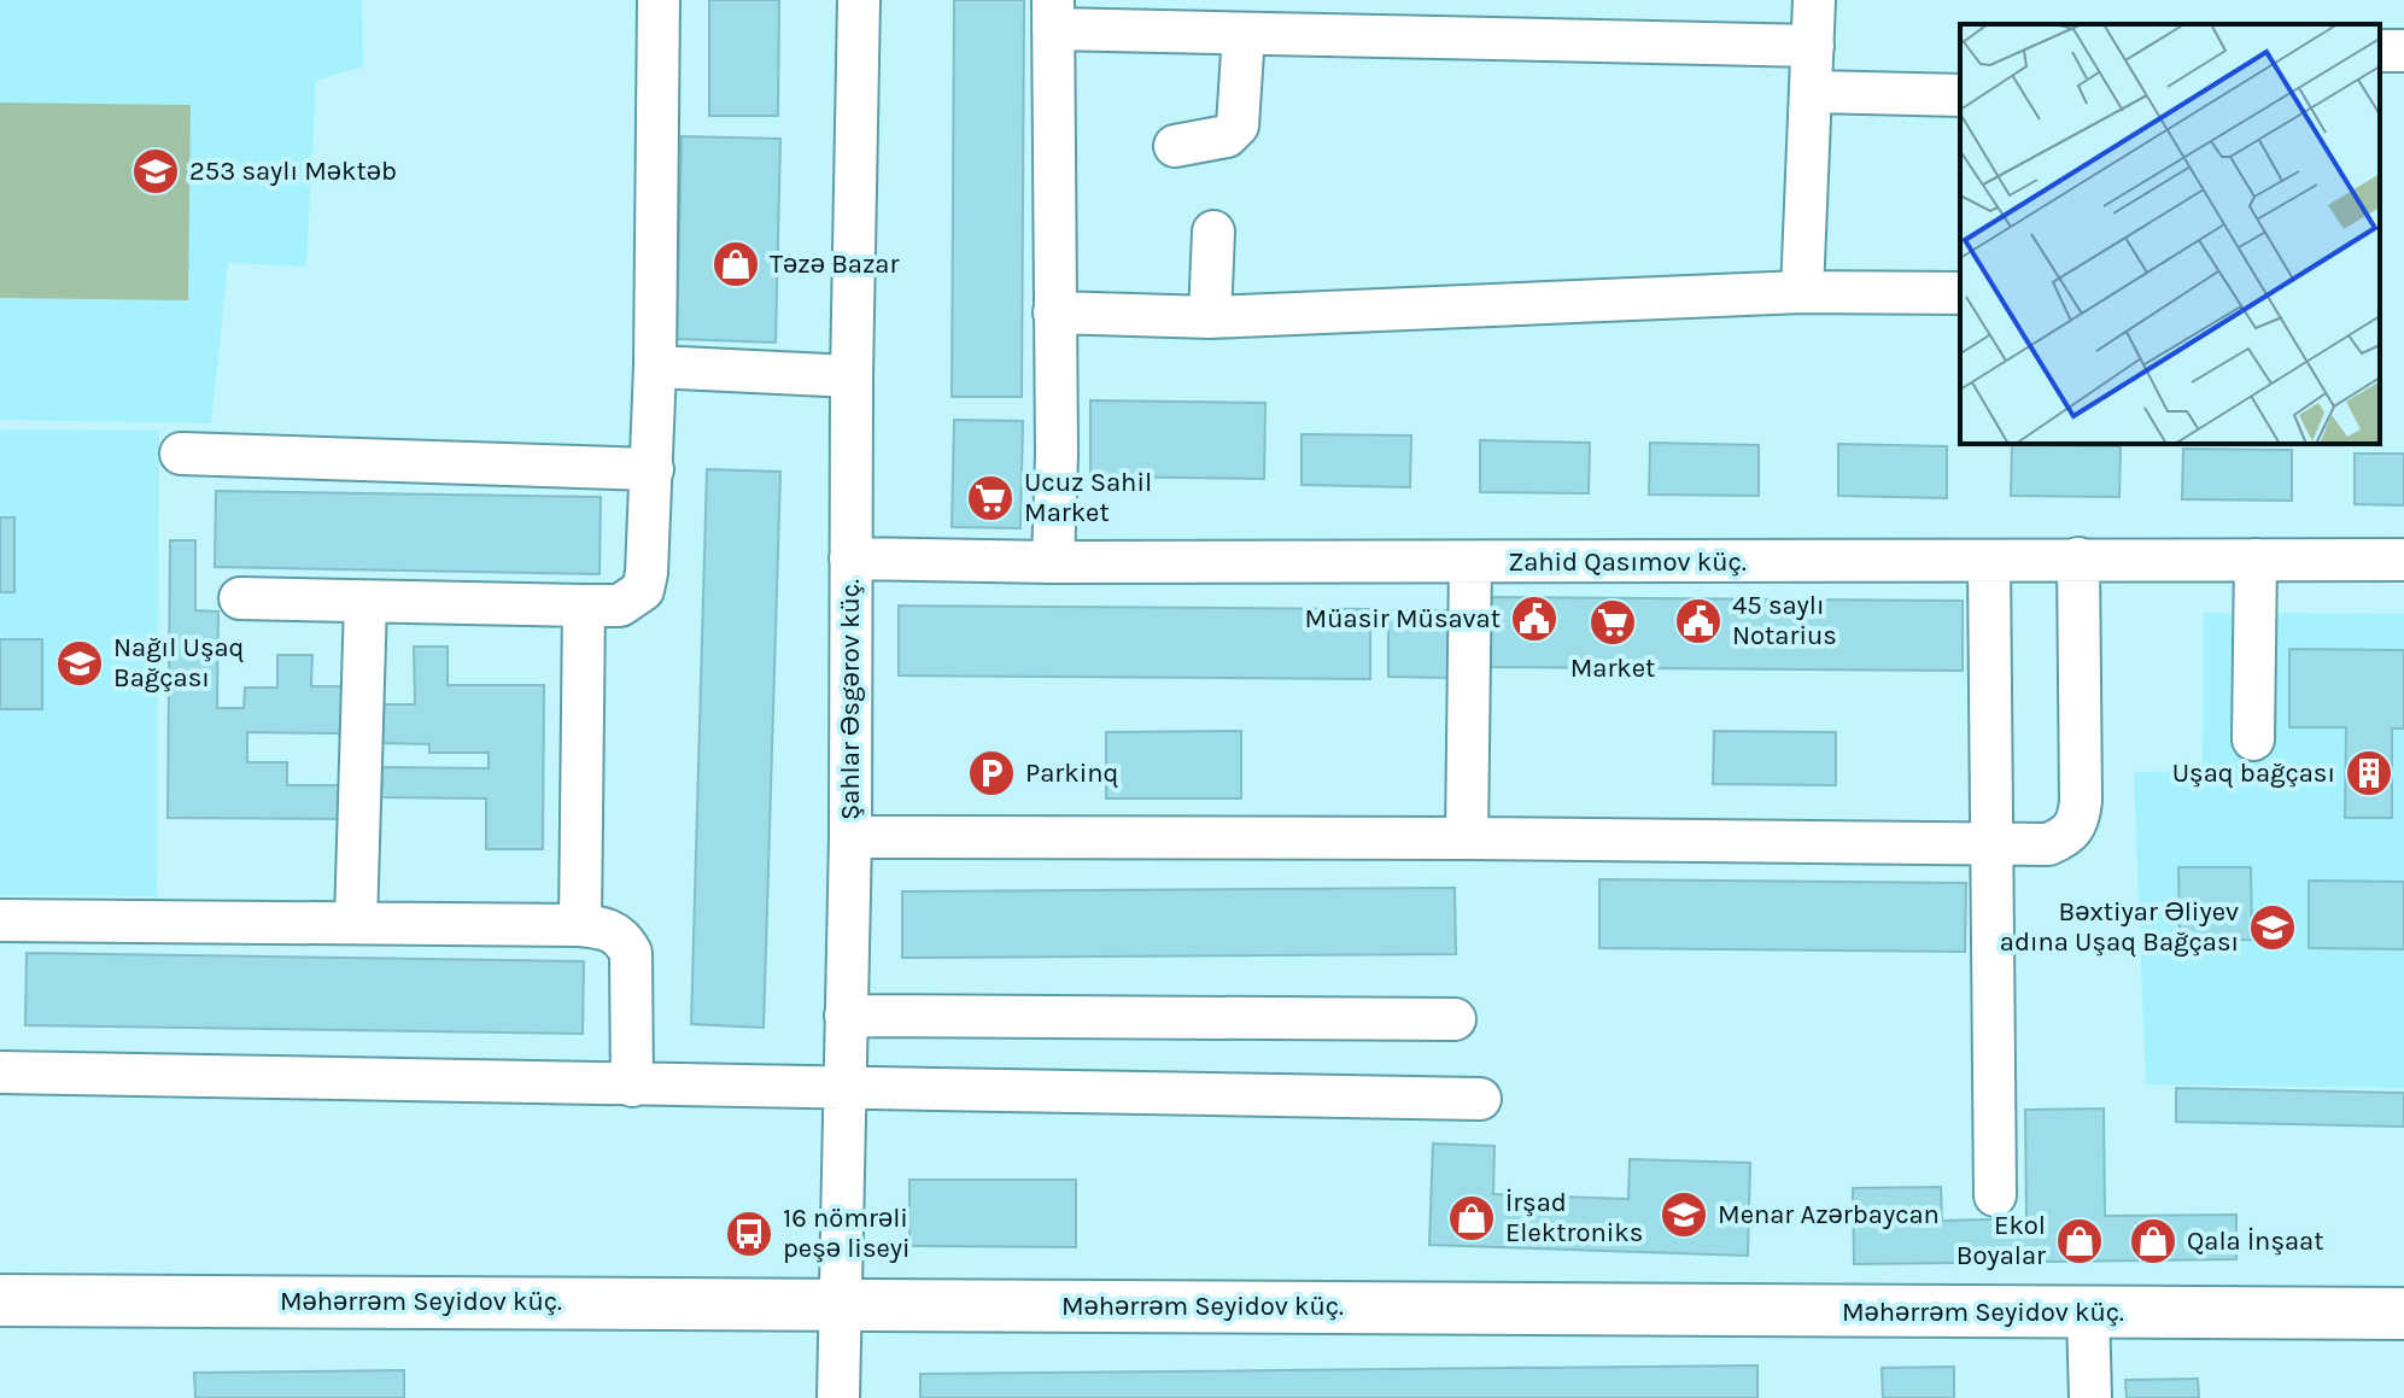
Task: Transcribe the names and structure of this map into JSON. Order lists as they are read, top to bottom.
{
  "streets": {
    "main road": ["Məhərrəm Seyidov küç."],
    "street": ["Zahid Qasımov küç.", "Şahlar Əsgərov küç."]
  },
  "crossings": [
    ["Zahid Qasımov küç.", "Şahlar Əsgərov küç."],
    ["Şahlar Əsgərov küç.", "Məhərrəm Seyidov küç."]
  ],
  "places": {
    "school or university": [
      "253 saylı Məktəb",
      "Nağıl Uşaq Bağçası",
      "Bəxtiyar Əliyev adına Uşaq Bağçası",
      "Menar Azərbaycan"
    ],
    "shop": [
      "Təzə Bazar",
      "İrşad Elektroniks",
      "Ekol Boyalar",
      "Qala İnşaat"
    ],
    "supermarket": ["Ucuz Sahil Market", "Market"],
    "public building": ["Müasir Müsavat", "45 saylı Notarius"],
    "parking": ["Parkinq"],
    "building": ["Uşaq bağçası"],
    "bus stop": ["16 nömrəli peşə liseyi"]
  }
}
